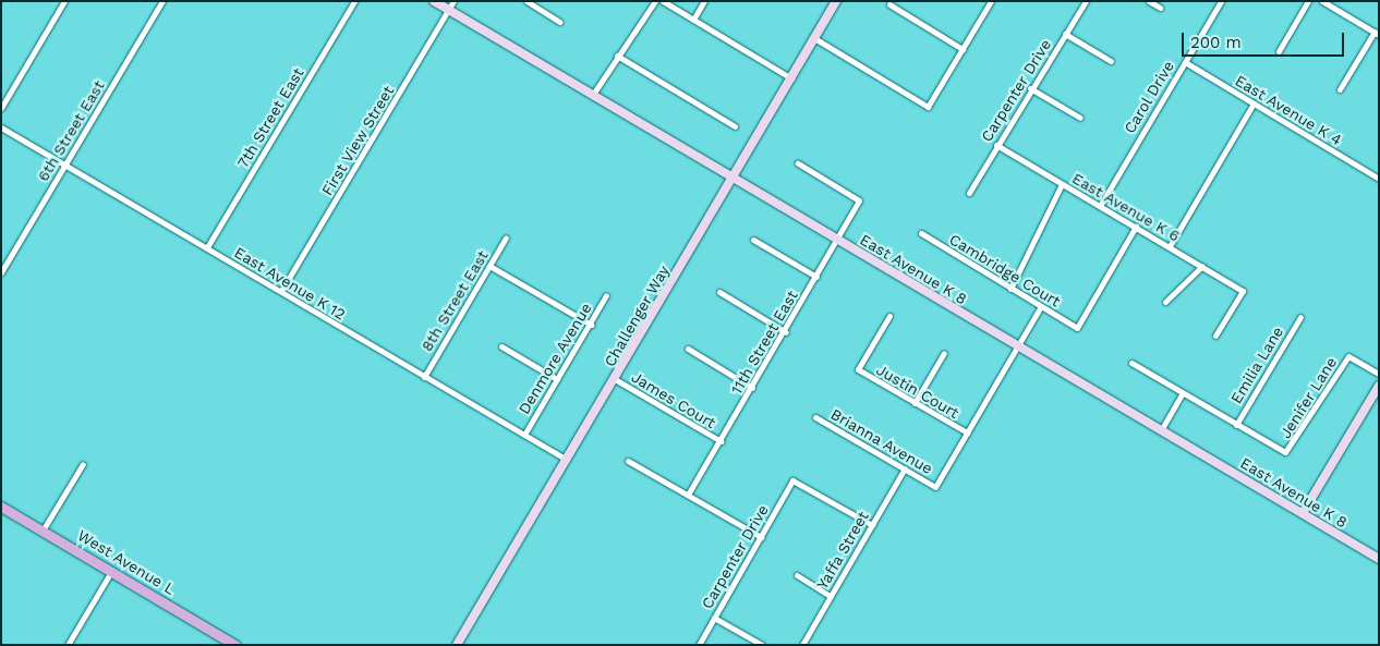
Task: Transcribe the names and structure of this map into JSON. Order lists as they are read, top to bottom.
{
  "streets": {
    "main road": ["West Avenue L"],
    "street": [
      "Carpenter Drive",
      "Carol Drive",
      "East Avenue K 4",
      "7th Street East",
      "6th Street East",
      "First View Street",
      "East Avenue K 6",
      "East Avenue K 8",
      "Cambridge Court",
      "East Avenue K 12",
      "8th Street East",
      "Challenger Way",
      "11th Street East",
      "Denmore Avenue",
      "Emilia Lane",
      "Justin Court",
      "Jenifer Lane",
      "James Court",
      "Brianna Avenue",
      "Yaffa Street"
    ]
  },
  "crossings": [
    ["Carpenter Drive", "East Avenue K 6"],
    ["Carpenter Drive", "Yaffa Street"],
    ["Carol Drive", "East Avenue K 4"],
    ["Carol Drive", "East Avenue K 6"],
    ["7th Street East", "East Avenue K 12"],
    ["6th Street East", "East Avenue K 12"],
    ["First View Street", "East Avenue K 8"],
    ["First View Street", "East Avenue K 12"],
    ["East Avenue K 6", "Cambridge Court"],
    ["East Avenue K 8", "Challenger Way"],
    ["East Avenue K 8", "11th Street East"],
    ["East Avenue K 12", "8th Street East"],
    ["East Avenue K 12", "Challenger Way"],
    ["East Avenue K 12", "Denmore Avenue"],
    ["Challenger Way", "James Court"],
    ["11th Street East", "James Court"],
    ["Emilia Lane", "Jenifer Lane"],
    ["Justin Court", "Brianna Avenue"],
    ["Brianna Avenue", "Yaffa Street"]
  ],
  "scale_bar": "200 m"
}
